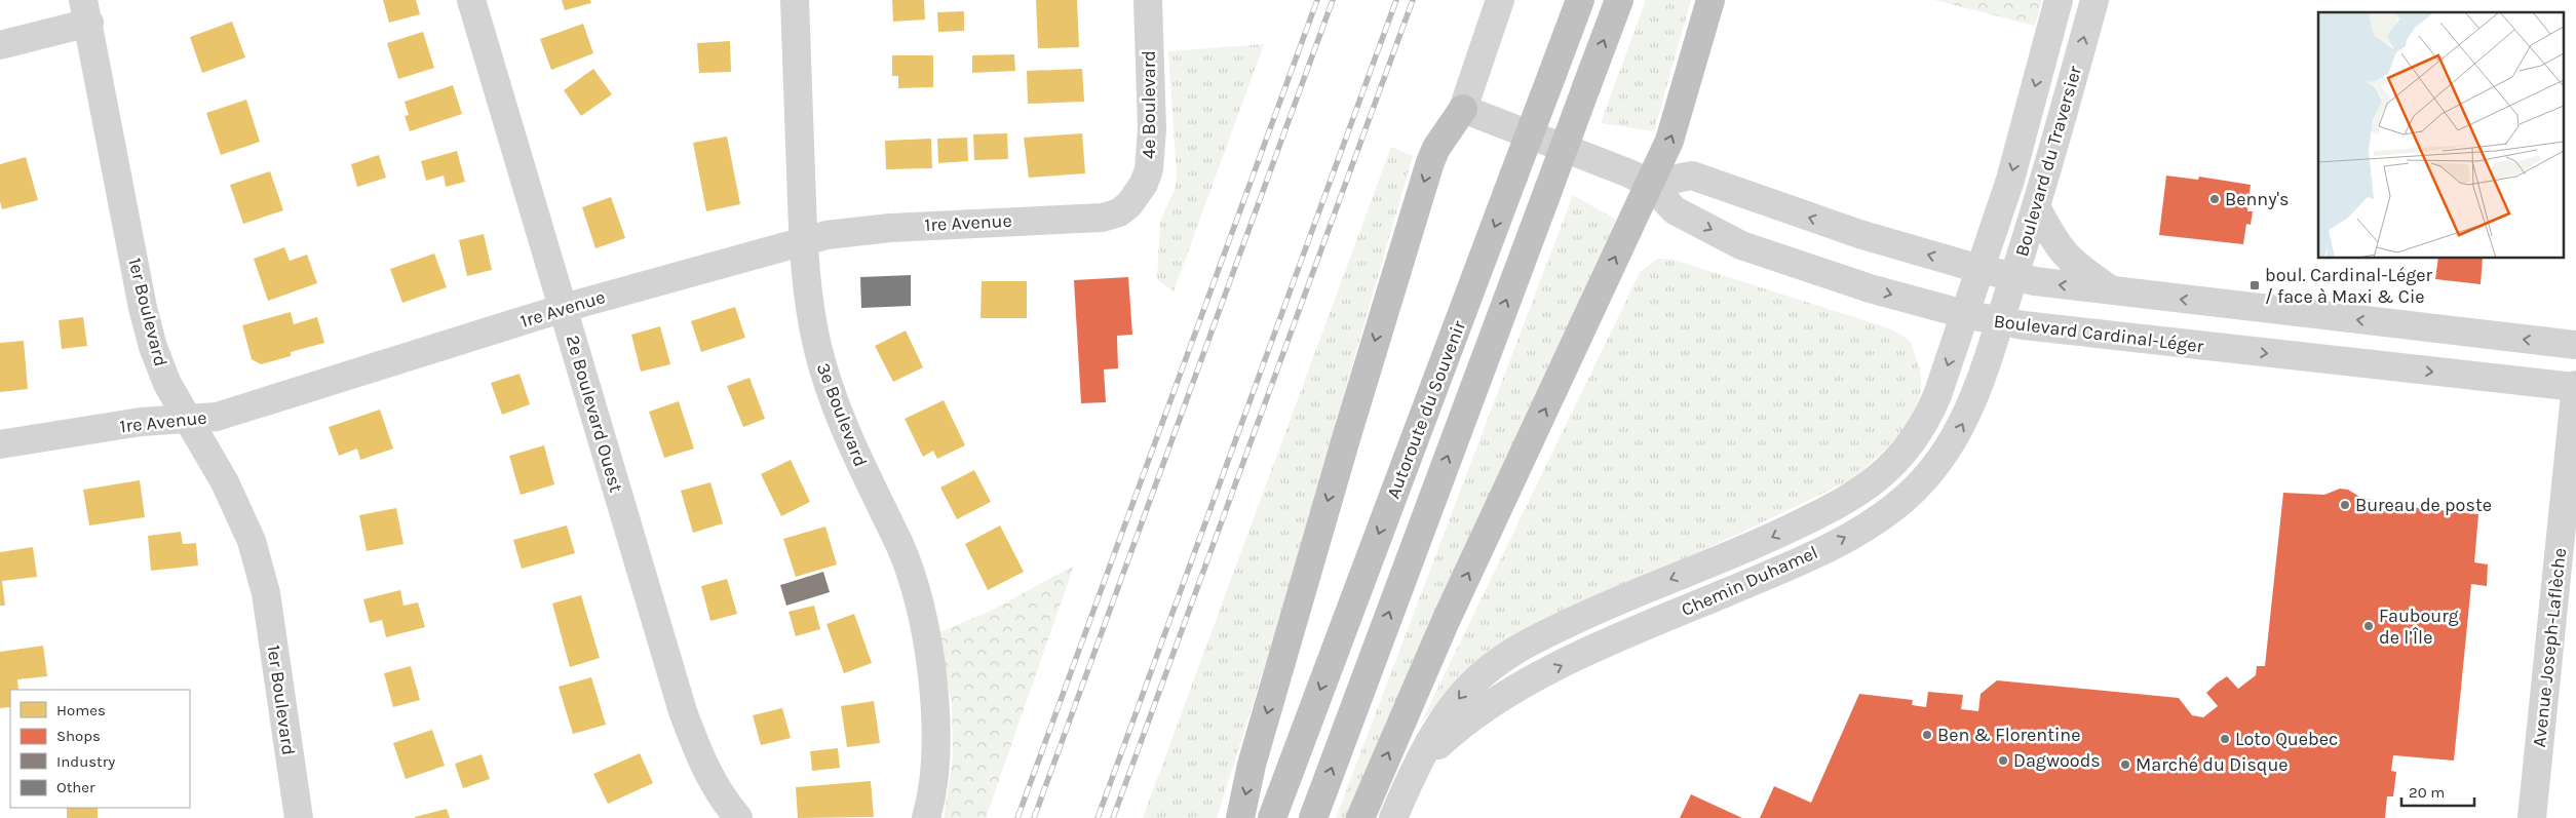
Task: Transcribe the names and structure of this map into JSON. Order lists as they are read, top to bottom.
{
  "streets": {
    "highway": ["Autoroute du Souvenir"],
    "street": [
      "4e Boulevard",
      "Boulevard du Traversier",
      "1re Avenue",
      "1er Boulevard",
      "Boulevard Cardinal-Léger",
      "2e Boulevard Ouest",
      "3e Boulevard",
      "Chemin Duhamel",
      "Avenue Joseph-Laflèche"
    ]
  },
  "crossings": [
    ["4e Boulevard", "1re Avenue"],
    ["Boulevard du Traversier", "Boulevard Cardinal-Léger"],
    ["Boulevard du Traversier", "Chemin Duhamel"],
    ["1re Avenue", "1er Boulevard"],
    ["1re Avenue", "2e Boulevard Ouest"],
    ["1re Avenue", "3e Boulevard"],
    ["Boulevard Cardinal-Léger", "Chemin Duhamel"],
    ["Boulevard Cardinal-Léger", "Avenue Joseph-Laflèche"]
  ],
  "places": {
    "other": [
      "Benny's",
      "Bureau de poste",
      "Faubourg de l’Île",
      "Ben & Florentine",
      "Loto Quebec",
      "Dagwoods",
      "Marché du Disque"
    ],
    "transit": ["boul. Cardinal-Léger / face à Maxi & Cie"]
  },
  "legend": [
    "Homes",
    "Shops",
    "Industry",
    "Other"
  ],
  "scale_bar": "20 m"
}
